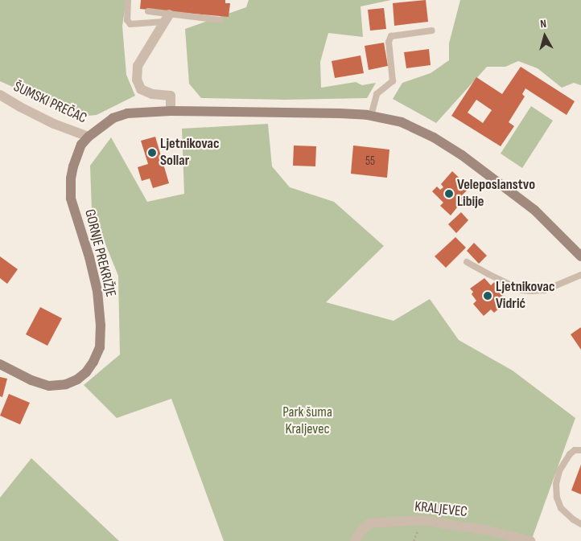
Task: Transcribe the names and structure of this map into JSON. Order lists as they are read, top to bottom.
{
  "streets": {
    "street": ["ŠUMSKI PREČAC", "GORNJE PREKRIŽJE", "KRALJEVEC"]
  },
  "crossings": [
    ["ŠUMSKI PREČAC", "GORNJE PREKRIŽJE"]
  ],
  "parks": ["Park šuma Kraljevec"],
  "places": ["Ljetnikovac Sollar", "Veleposlanstvo Libije", "Ljetnikovac Vidrić"],
  "house_numbers": ["55"],
  "north": "top"
}
